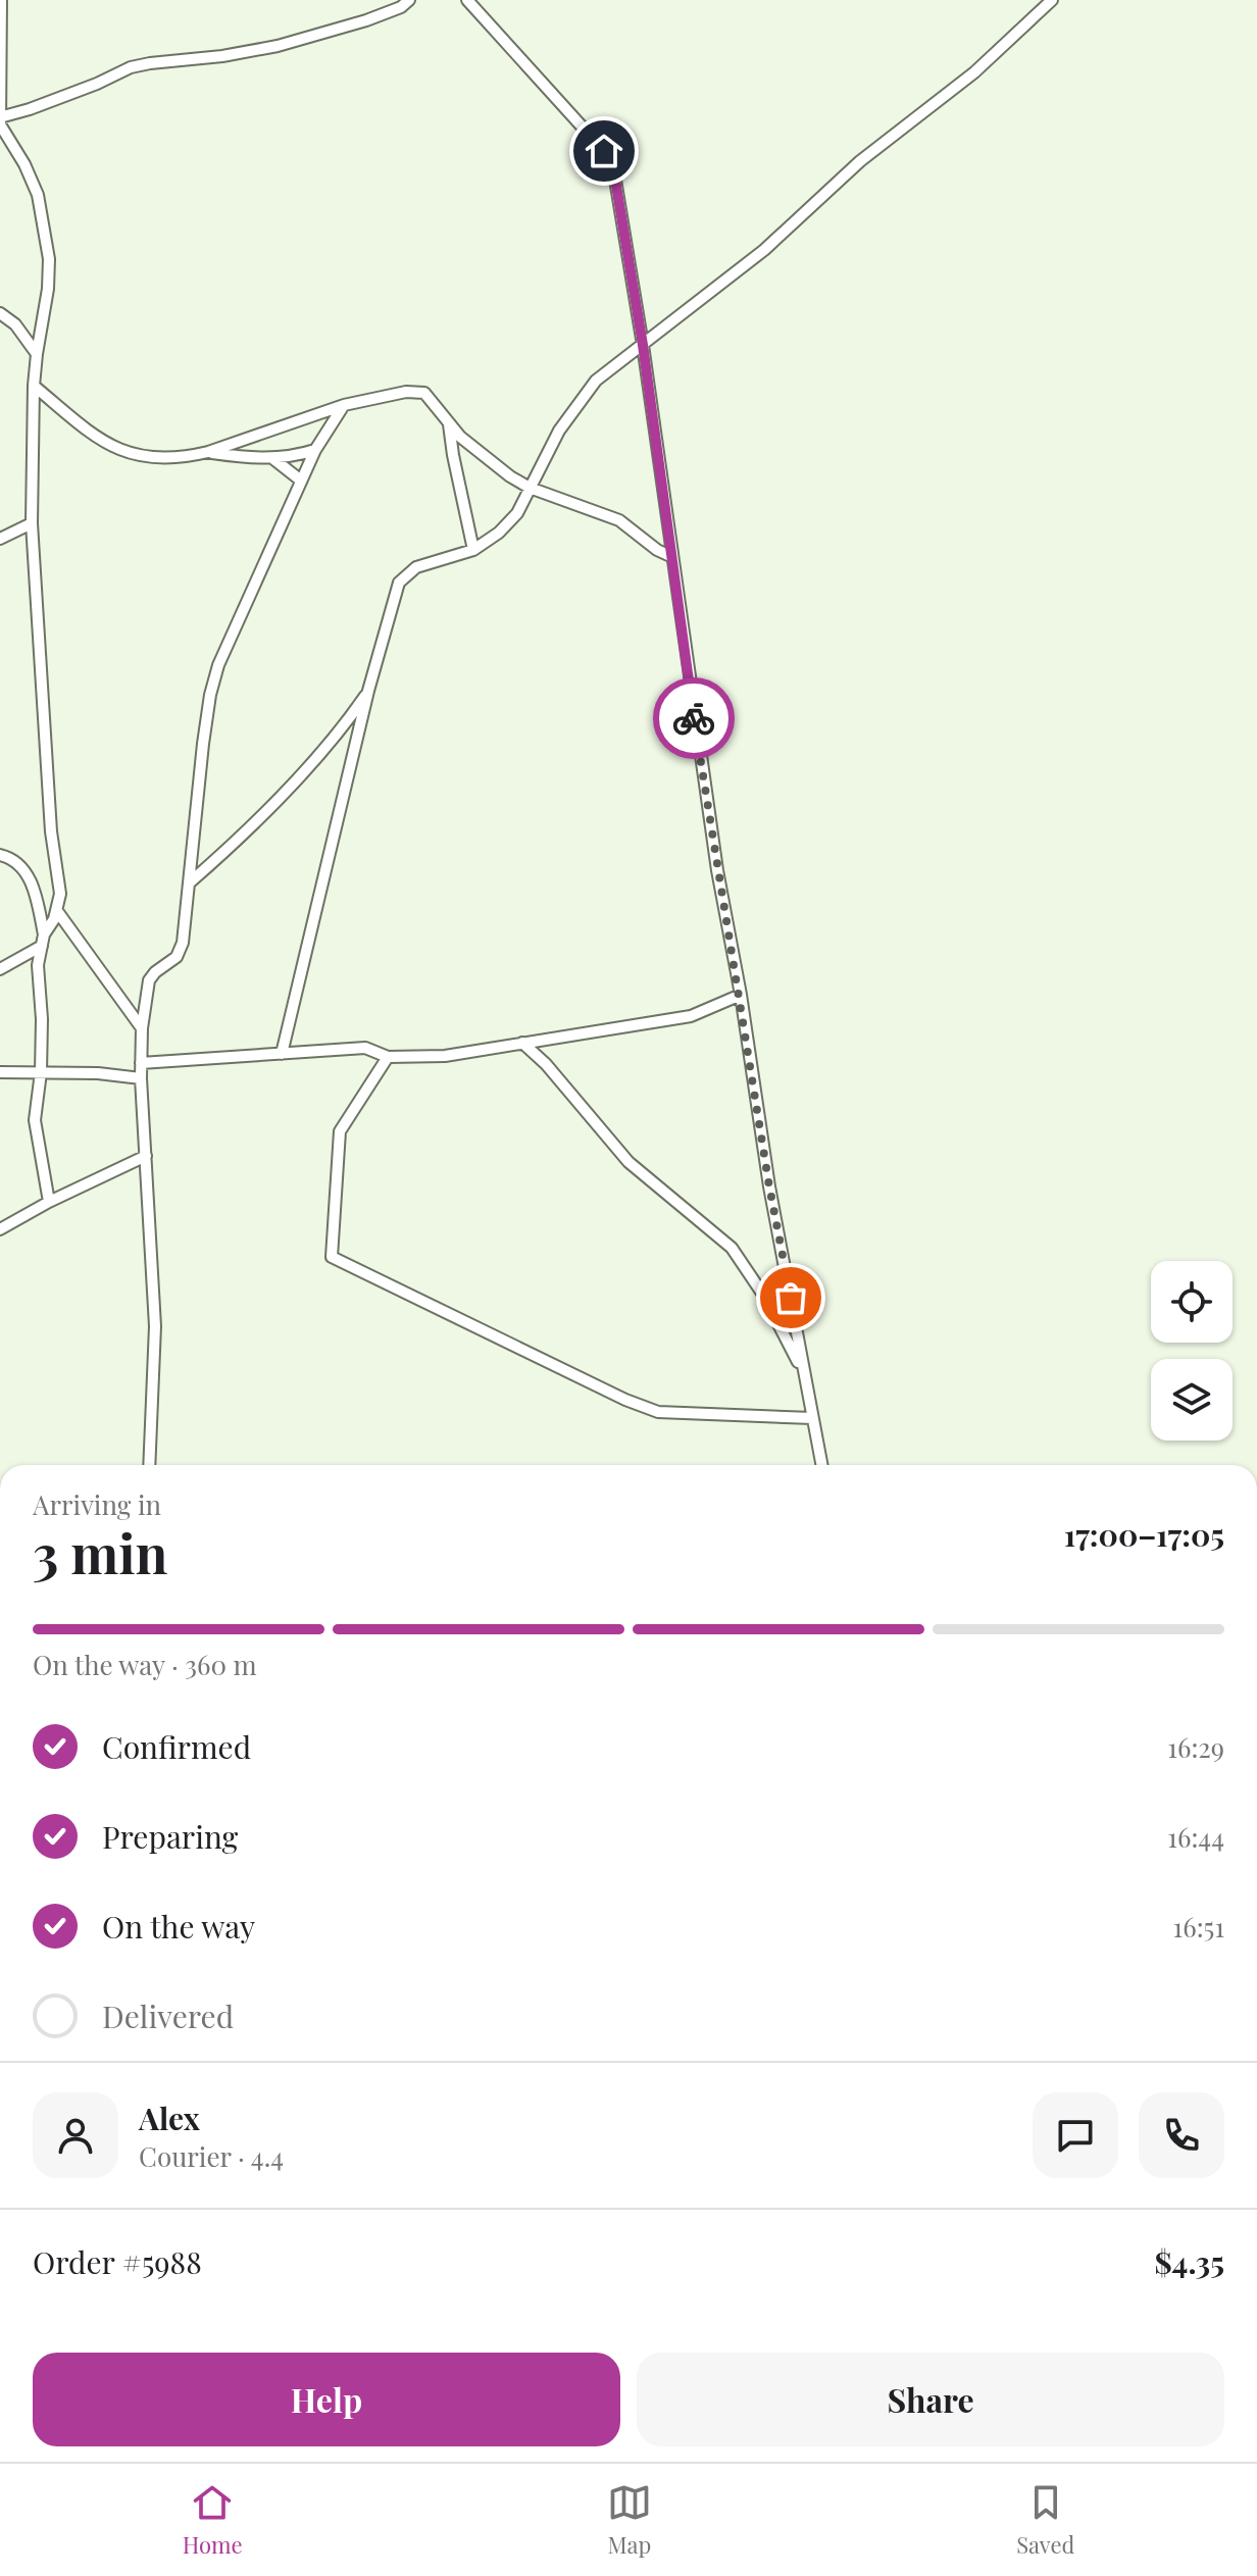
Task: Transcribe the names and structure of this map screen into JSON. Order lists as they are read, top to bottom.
{
  "page": {
    "heading": ["3 min", "Arriving in", "17:00–17:05"],
    "panel": [
      "Alex",
      "Courier · 4.4",
      "Order #5988",
      "$4.35"
    ],
    "bar": "On the way · 360 m",
    "list": [
      ["Confirmed", "16:29"],
      ["Preparing", "16:44"],
      ["On the way", "16:51"],
      "Delivered"
    ],
    "buttons": ["Help", "Share"],
    "tabs": ["Home", "Map", "Saved"]
  }
}
